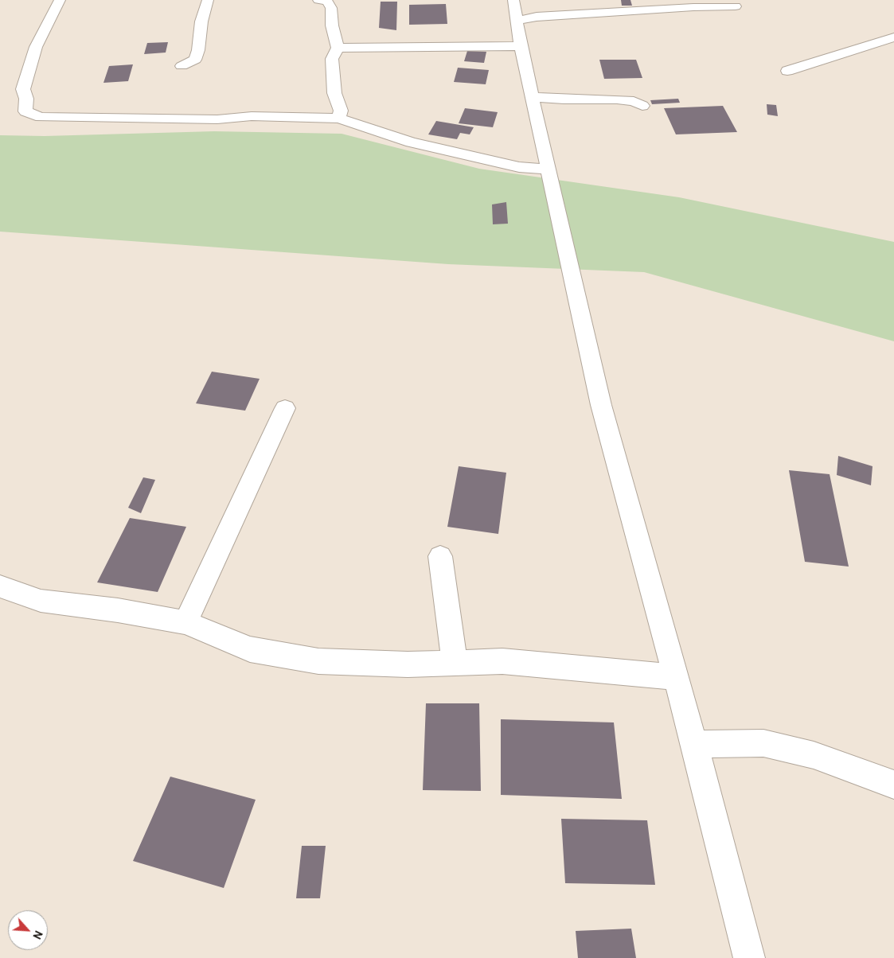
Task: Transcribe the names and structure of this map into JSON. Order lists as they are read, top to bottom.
{
  "north": "bottom right"
}
